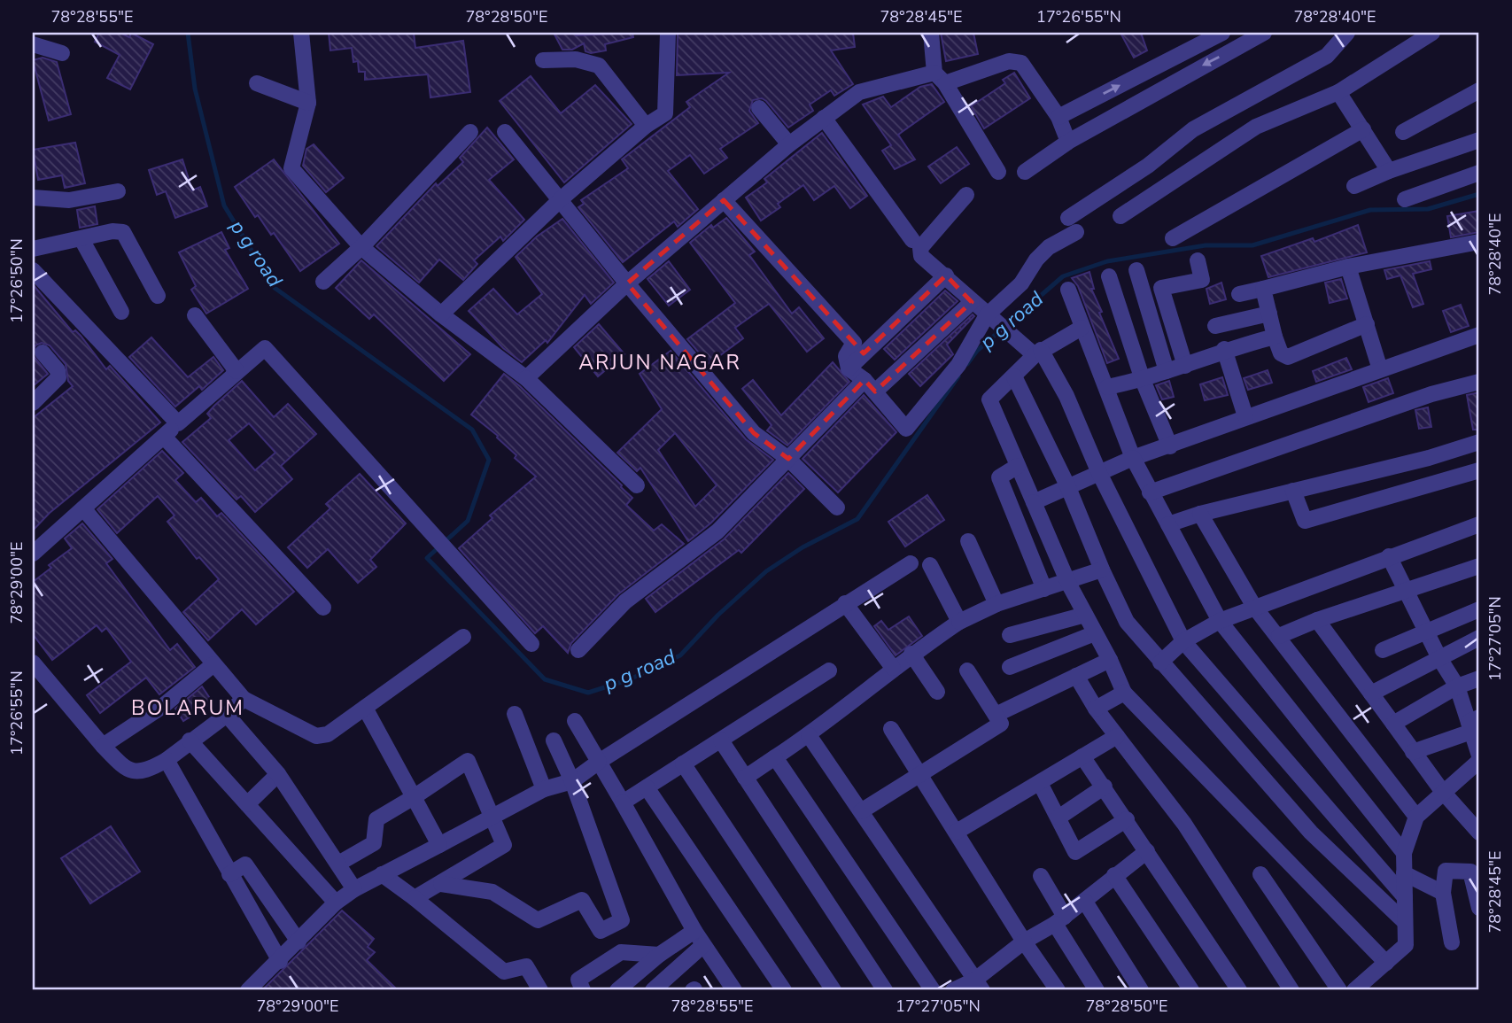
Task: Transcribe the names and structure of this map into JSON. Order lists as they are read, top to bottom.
{
  "districts": ["ARJUN NAGAR", "BOLARUM"],
  "water": ["p g road"],
  "coordinates": [
    "78°28'55\"E",
    "78°28'50\"E",
    "78°28'45\"E",
    "17°26'55\"N",
    "78°28'40\"E",
    "17°26'50\"N",
    "78°29'00\"E",
    "17°27'05\"N"
  ]
}
